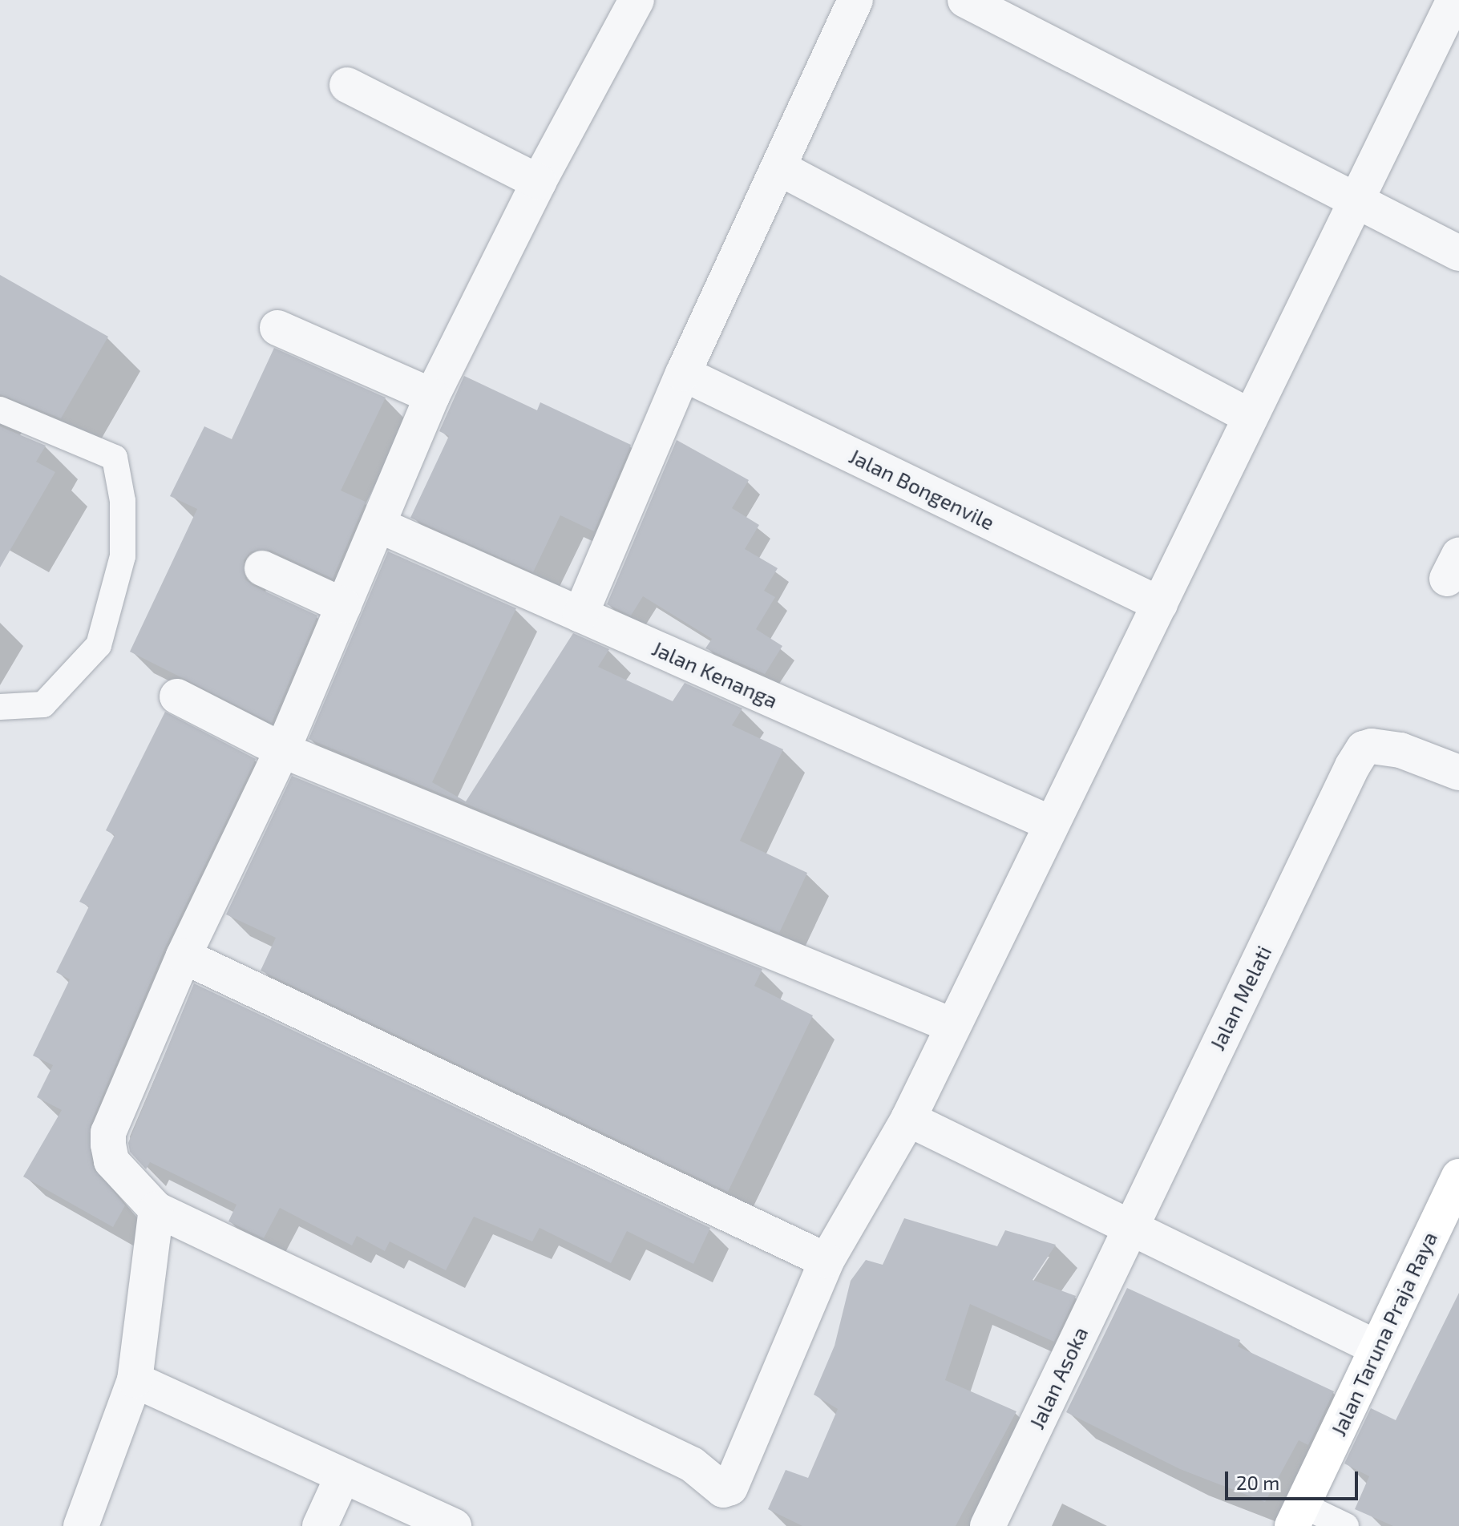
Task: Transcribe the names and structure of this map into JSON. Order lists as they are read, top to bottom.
{
  "streets": {
    "main road": ["Jalan Taruna Praja Raya"],
    "street": [
      "Jalan Bongenvile",
      "Jalan Kenanga",
      "Jalan Melati",
      "Jalan Asoka"
    ]
  },
  "crossings": [
    ["Jalan Melati", "Jalan Asoka"]
  ],
  "scale_bar": "20 m"
}
